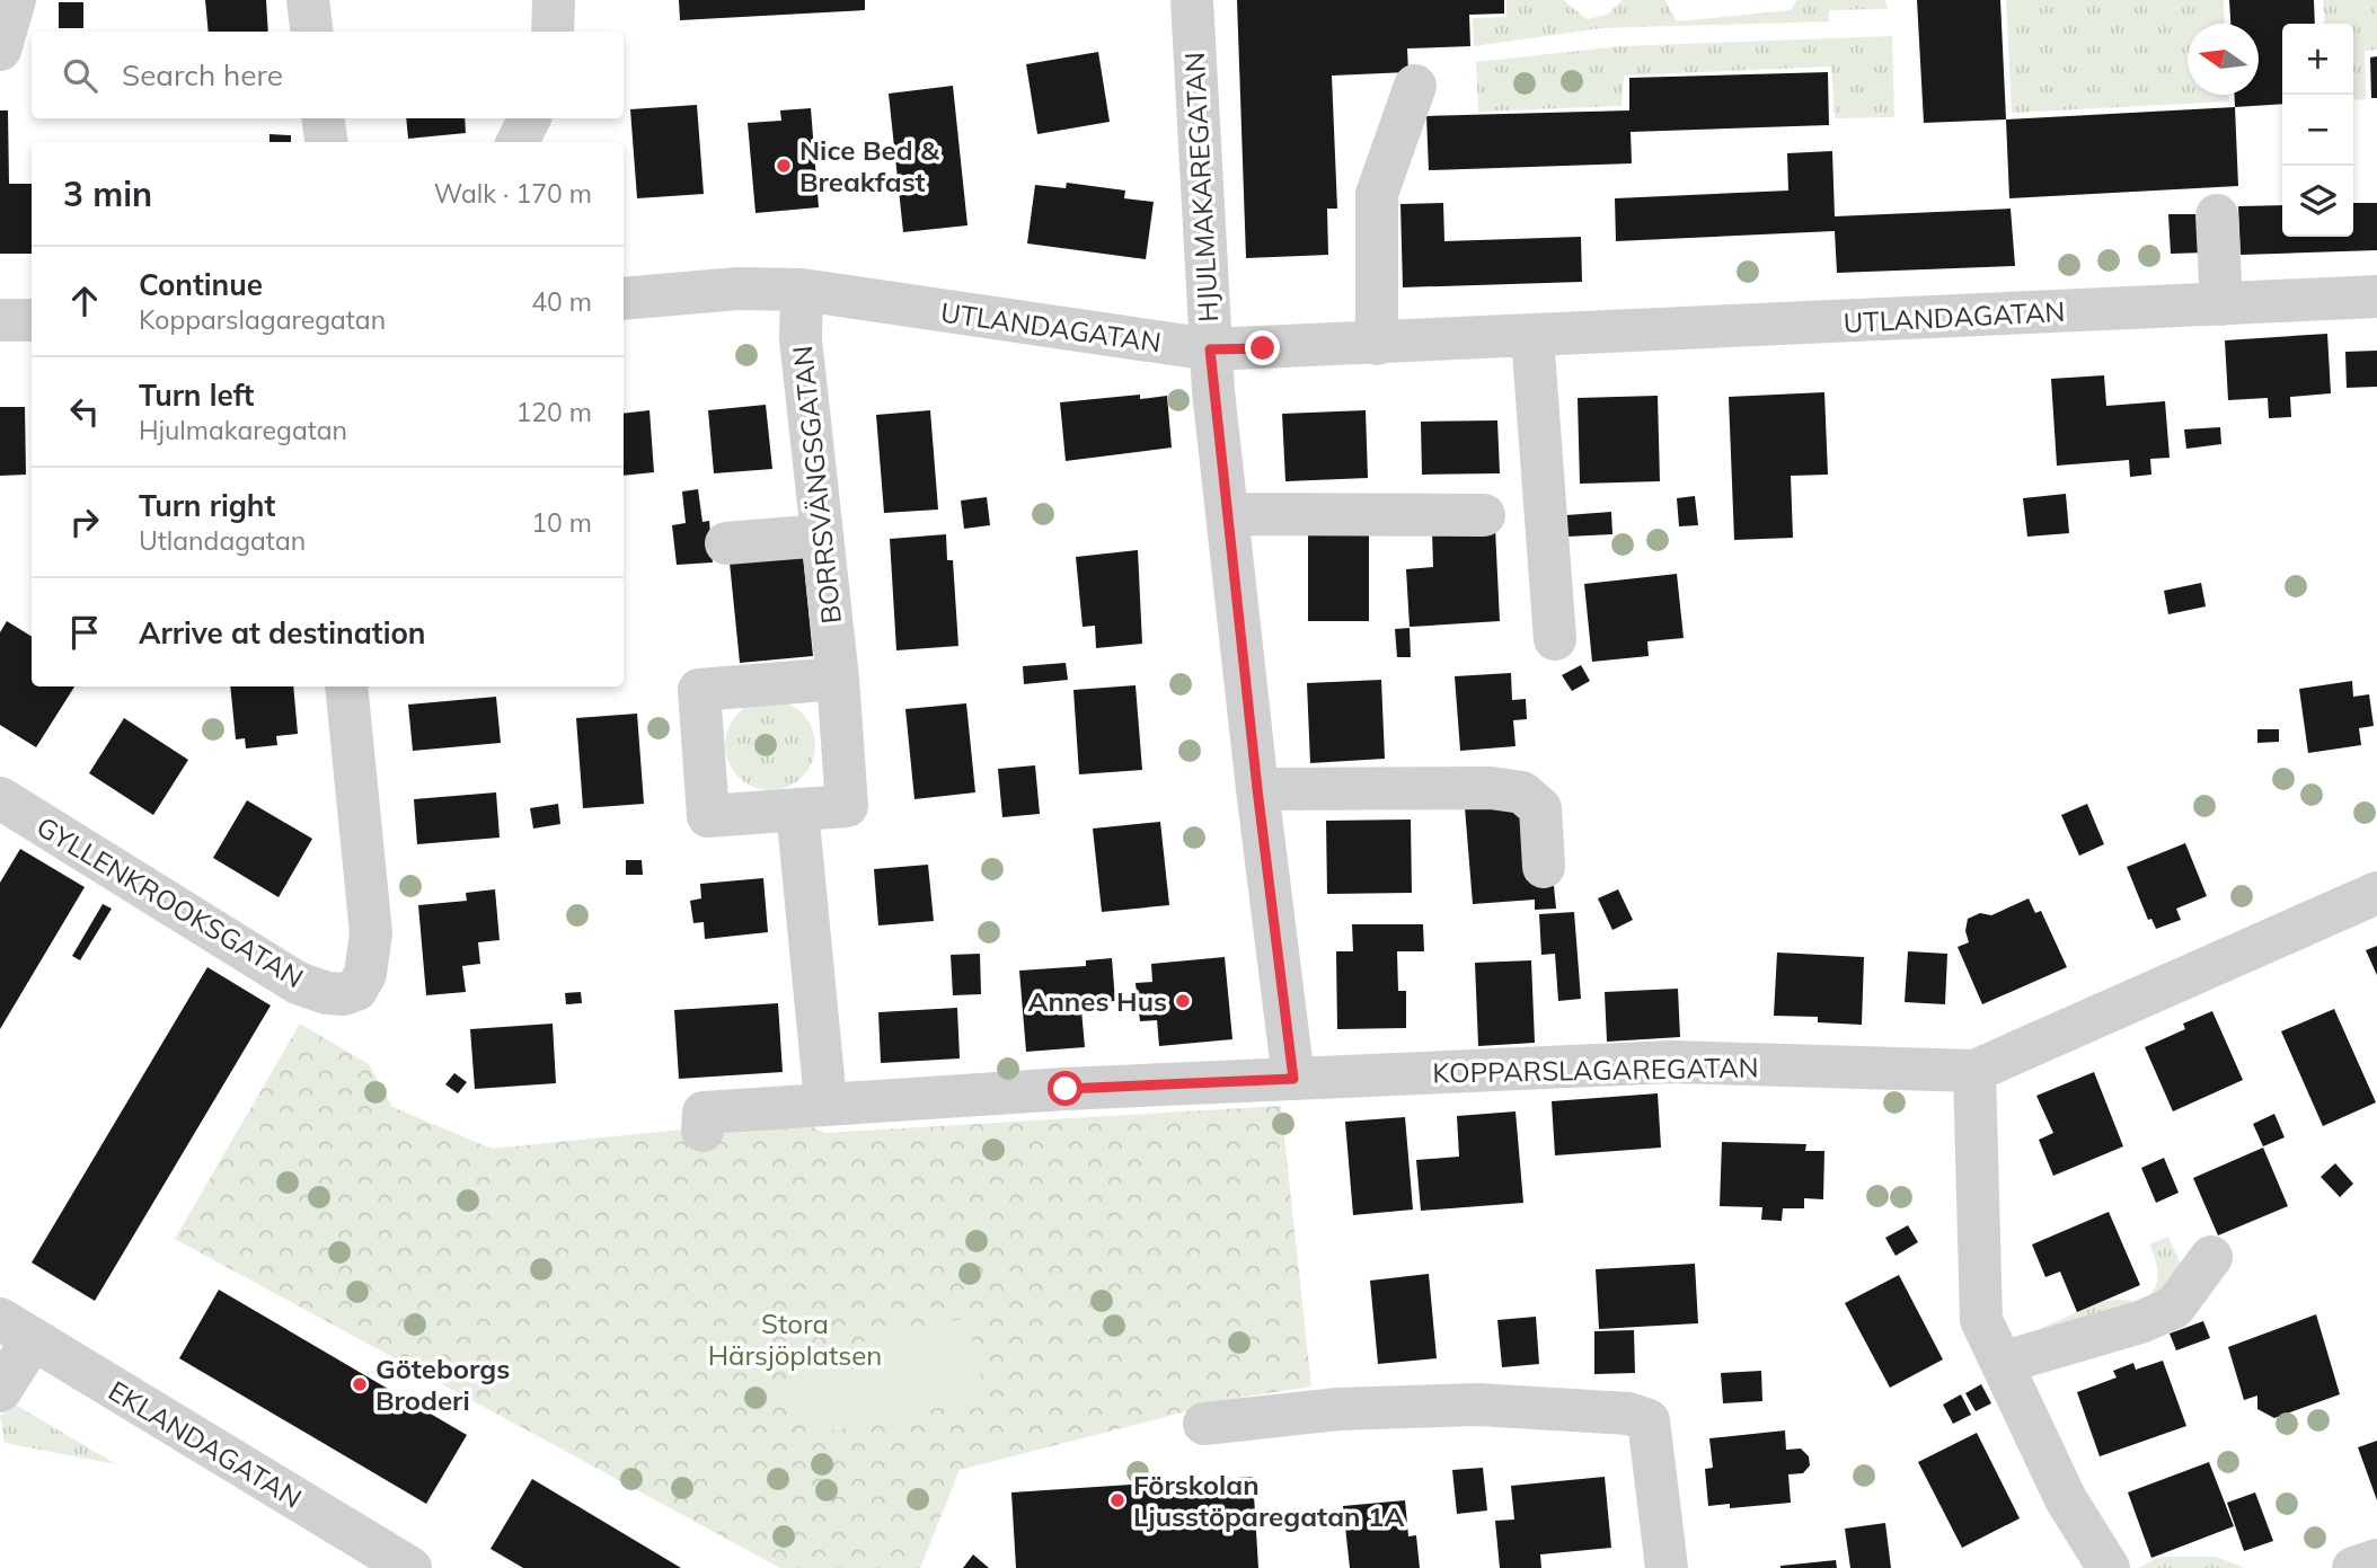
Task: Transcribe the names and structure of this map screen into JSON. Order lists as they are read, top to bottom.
{
  "streets": {
    "street": [
      "HJULMAKAREGATAN",
      "UTLANDAGATAN",
      "BORRSVÄNGSGATAN",
      "GYLLENKROOKSGATAN",
      "KOPPARSLAGAREGATAN",
      "EKLANDAGATAN"
    ]
  },
  "crossings": [
    ["HJULMAKAREGATAN", "UTLANDAGATAN"],
    ["HJULMAKAREGATAN", "KOPPARSLAGAREGATAN"],
    ["UTLANDAGATAN", "BORRSVÄNGSGATAN"]
  ],
  "parks": ["Stora Härsjöplatsen"],
  "places": [
    "Nice Bed & Breakfast",
    "Annes Hus",
    "Göteborgs Broderi",
    "Förskolan Ljusstöparegatan 1A"
  ],
  "north": "left",
  "page": {
    "map_buttons": ["+", "−"],
    "search": "Search here",
    "heading": ["3 min", "Walk · 170 m"],
    "list": [
      ["Continue", "Kopparslagaregatan", "40 m"],
      ["Turn left", "Hjulmakaregatan", "120 m"],
      ["Turn right", "Utlandagatan", "10 m"],
      "Arrive at destination"
    ]
  }
}
